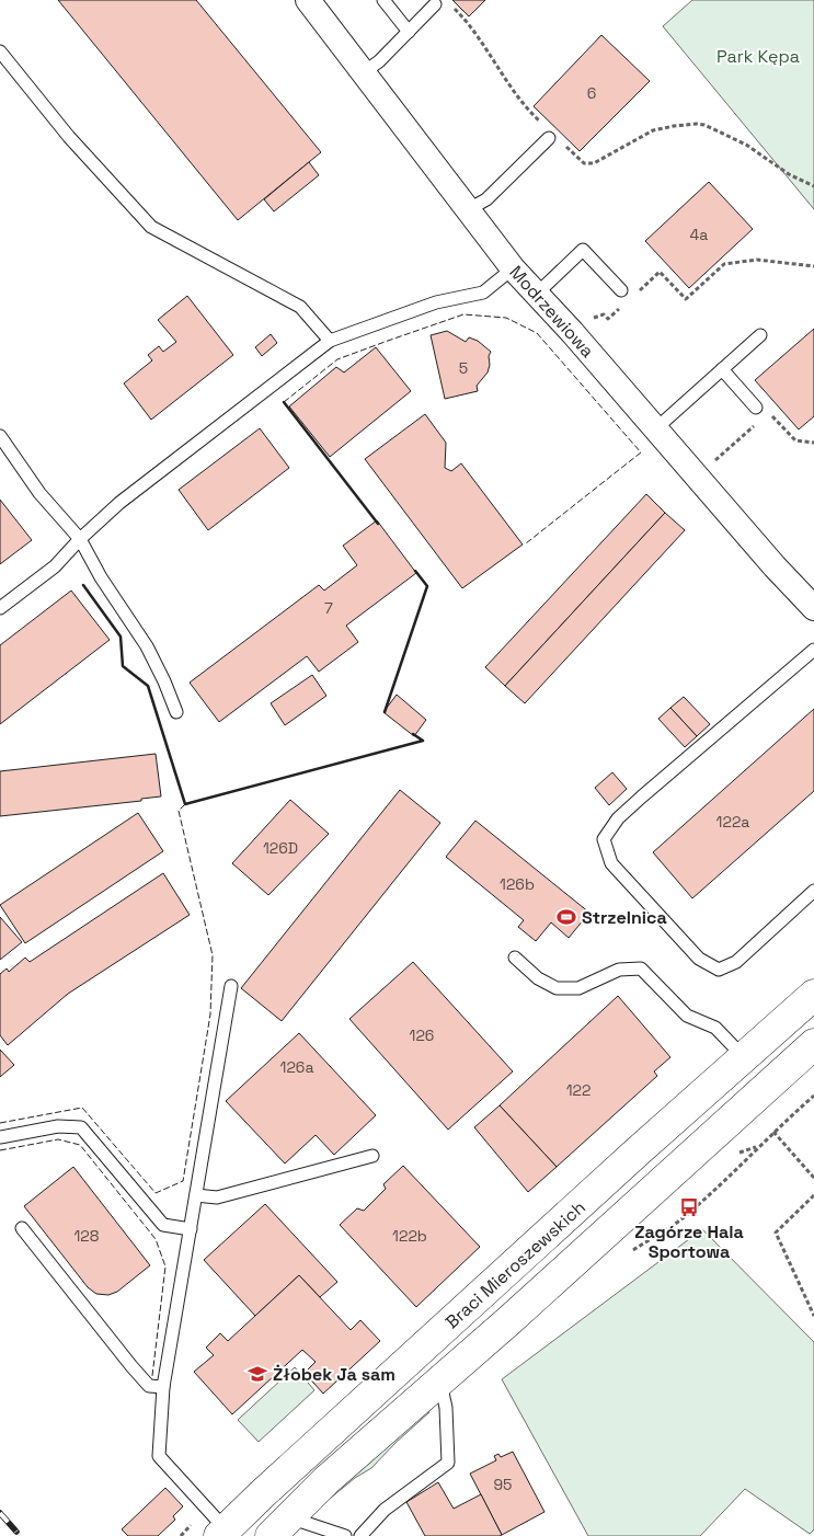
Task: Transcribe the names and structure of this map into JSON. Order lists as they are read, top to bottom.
{
  "streets": {
    "main road": ["Braci Mieroszewskich"],
    "street": ["Modrzewiowa"]
  },
  "parks": ["Park Kępa"],
  "places": {
    "sports": ["Strzelnica"],
    "bus stop": ["Zagórze Hala Sportowa"],
    "school or university": ["Żłobek Ja sam"]
  },
  "house_numbers": [
    "6",
    "4a",
    "5",
    "7",
    "122a",
    "126D",
    "126b",
    "126",
    "126a",
    "122",
    "128",
    "122b",
    "95"
  ]
}
